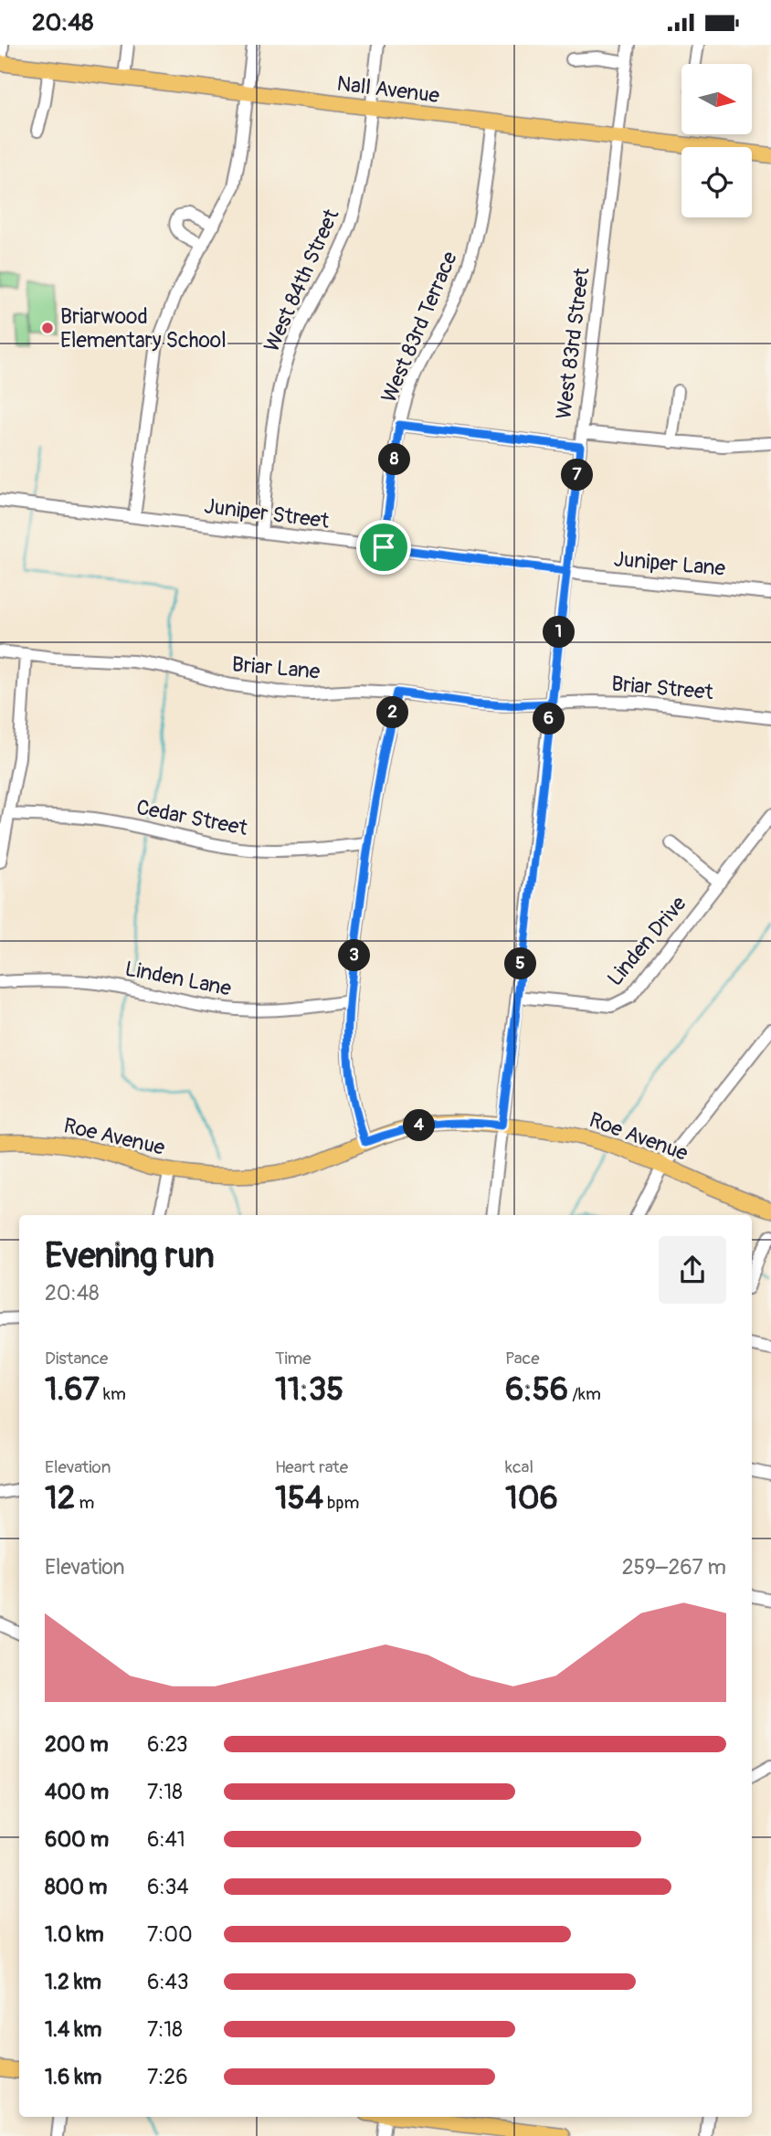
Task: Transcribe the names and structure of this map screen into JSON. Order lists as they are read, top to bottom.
{
  "streets": {
    "main road": ["Nall Avenue", "Roe Avenue"],
    "street": [
      "West 84th Street",
      "West 83rd Terrace",
      "West 83rd Street",
      "Juniper Street",
      "Juniper Lane",
      "Briar Lane",
      "Briar Street",
      "Cedar Street",
      "Linden Drive",
      "Linden Lane"
    ]
  },
  "crossings": [
    ["Nall Avenue", "West 84th Street"],
    ["Nall Avenue", "West 83rd Terrace"],
    ["Nall Avenue", "West 83rd Street"],
    ["West 84th Street", "Juniper Street"],
    ["West 83rd Terrace", "Juniper Street"],
    ["West 83rd Street", "Juniper Street"],
    ["West 83rd Street", "Juniper Lane"],
    ["West 83rd Street", "Briar Lane"],
    ["West 83rd Street", "Briar Street"],
    ["West 83rd Street", "Linden Drive"],
    ["West 83rd Street", "Roe Avenue"],
    ["Juniper Street", "Juniper Lane"],
    ["Briar Lane", "Briar Street"]
  ],
  "places": ["Briarwood Elementary School"],
  "north": "right",
  "page": {
    "status": "20:48",
    "pins": [
      "8",
      "7",
      "1",
      "2",
      "6",
      "3",
      "5",
      "4"
    ],
    "heading": ["Evening run", "20:48"],
    "stats": [
      ["Distance", "1.67 km"],
      ["Time", "11:35"],
      ["Pace", "6:56 /km"],
      ["Elevation", "12 m"],
      ["Heart rate", "154 bpm"],
      ["kcal", "106"]
    ],
    "chart": ["Elevation", "259–267 m"],
    "list": [
      {
        "name": "200 m",
        "note": "6:23"
      },
      {
        "name": "400 m",
        "note": "7:18"
      },
      {
        "name": "600 m",
        "note": "6:41"
      },
      {
        "name": "800 m",
        "note": "6:34"
      },
      {
        "name": "1.0 km",
        "note": "7:00"
      },
      {
        "name": "1.2 km",
        "note": "6:43"
      },
      {
        "name": "1.4 km",
        "note": "7:18"
      },
      {
        "name": "1.6 km",
        "note": "7:26"
      }
    ]
  }
}
